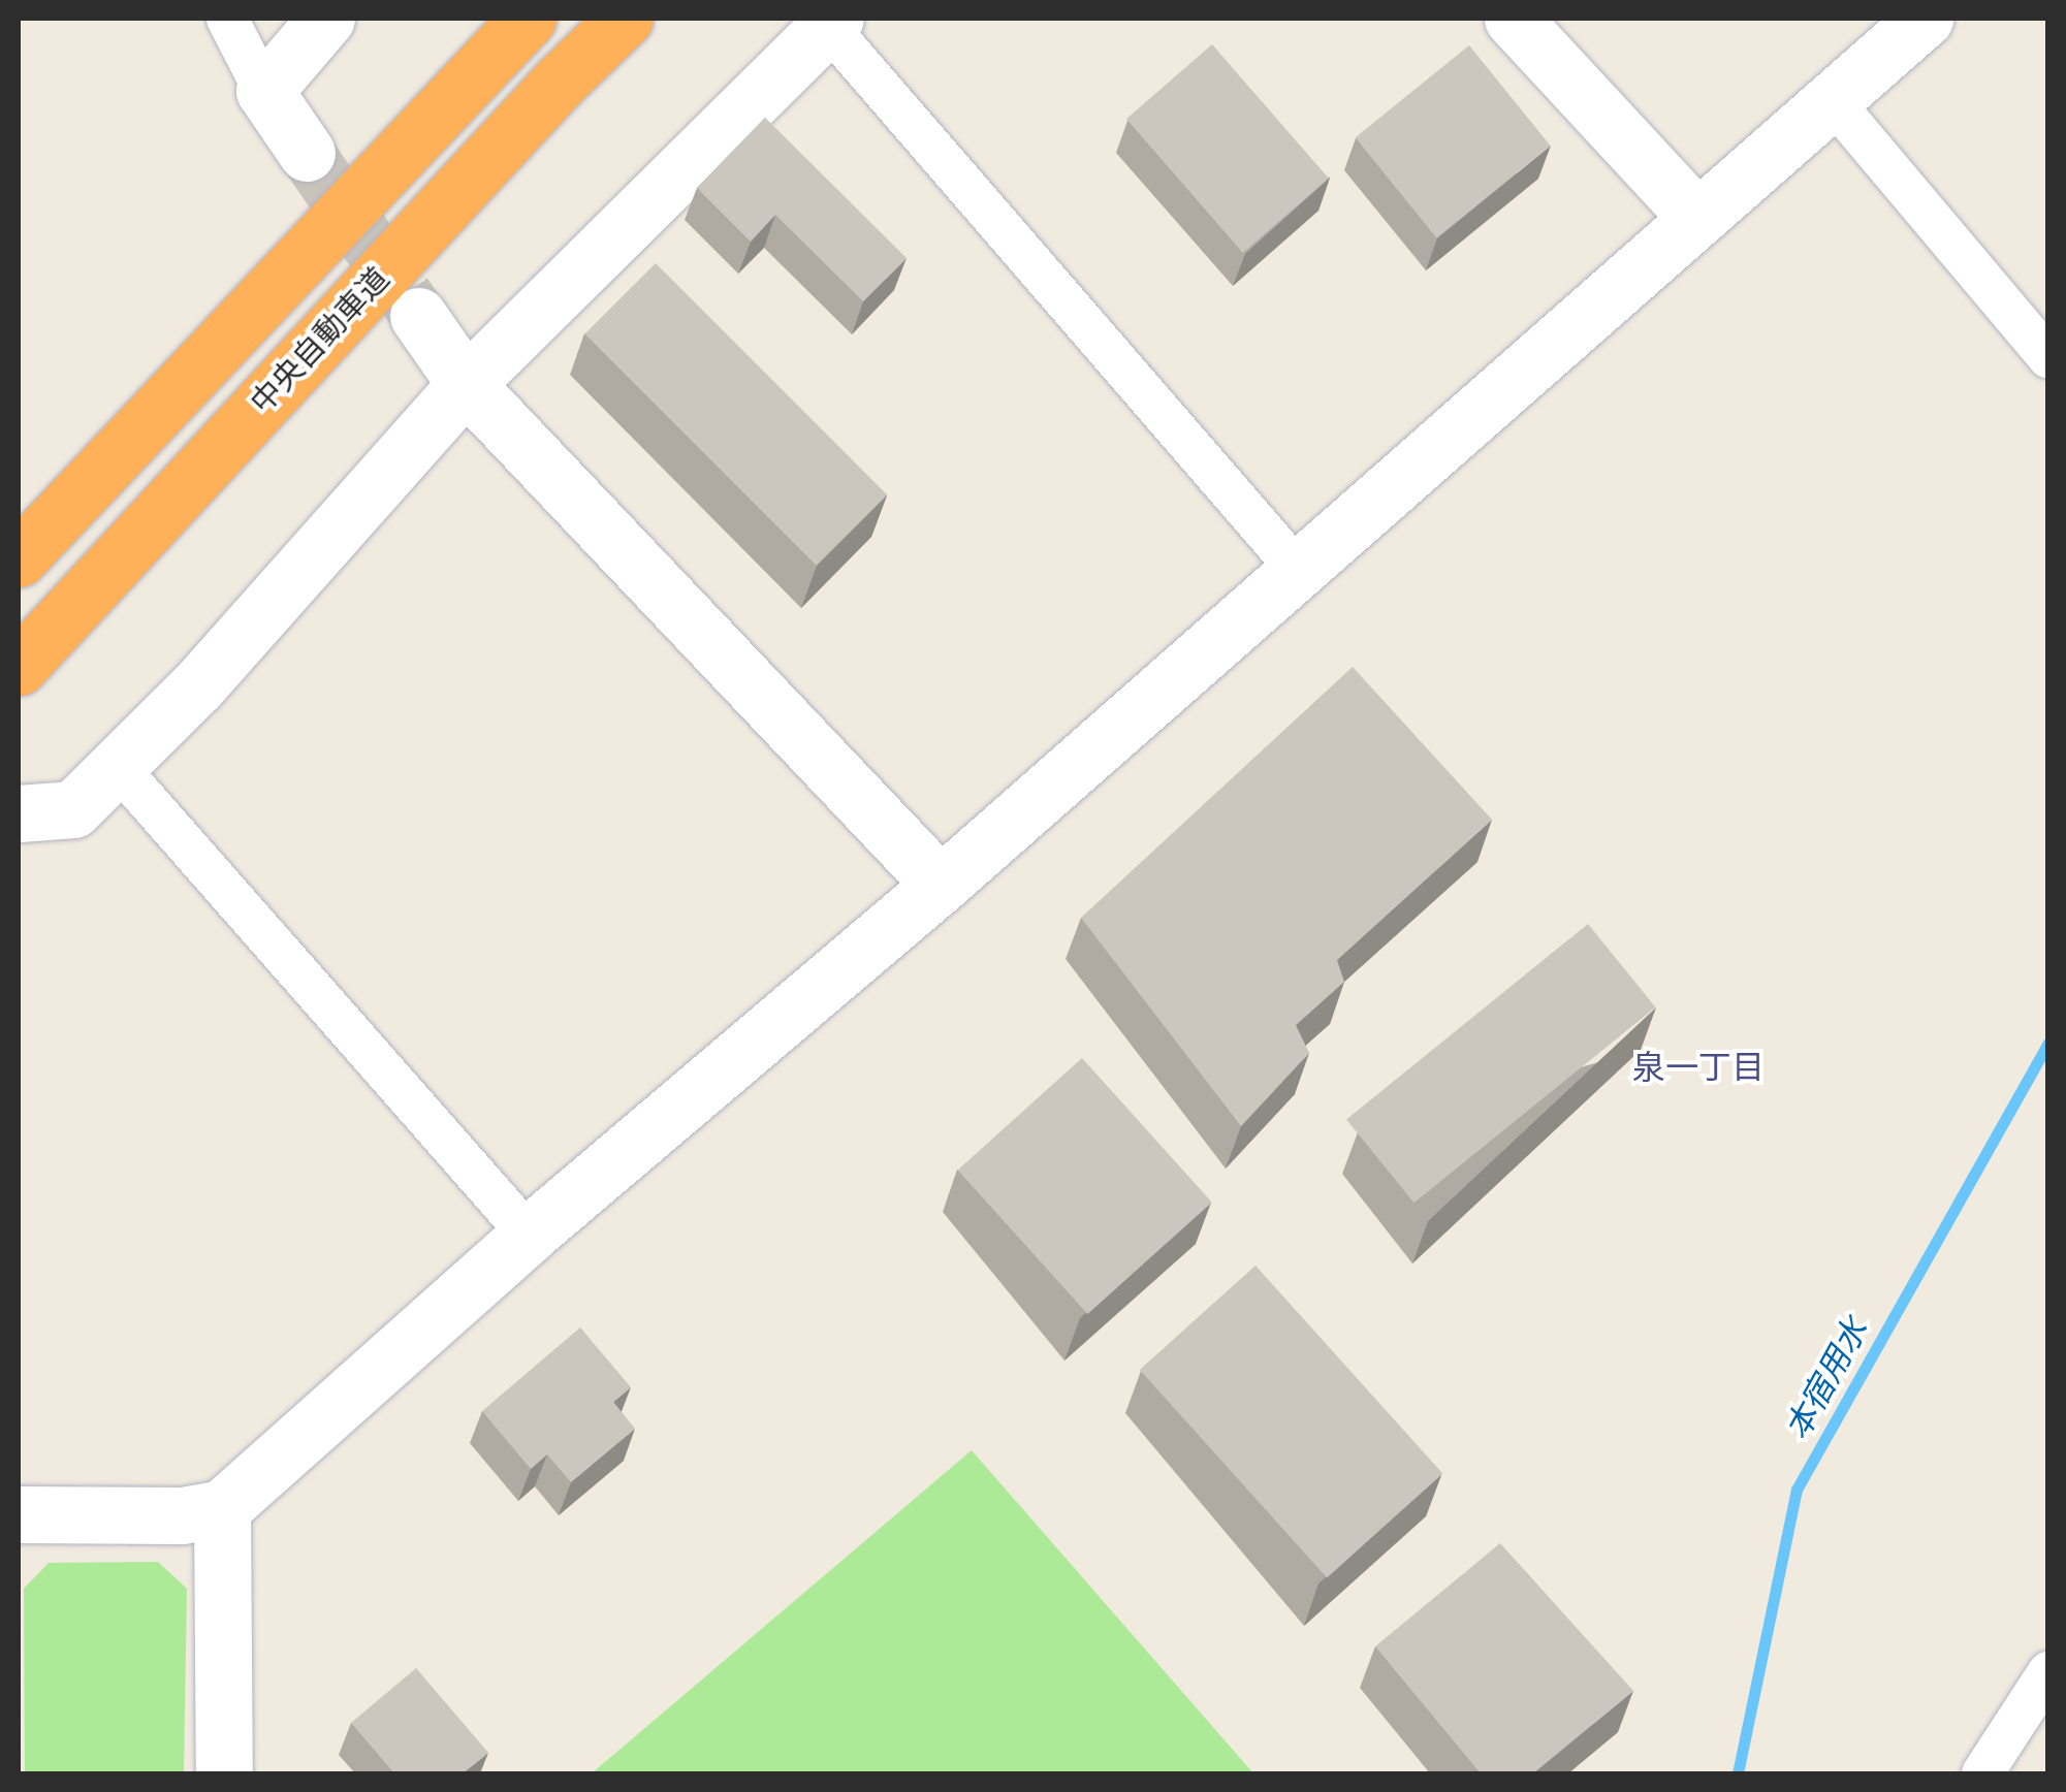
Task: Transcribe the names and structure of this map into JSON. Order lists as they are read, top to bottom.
{
  "streets": {
    "highway": ["中央自動車道"]
  },
  "districts": ["泉一丁目"],
  "water": ["本宿用水"]
}
